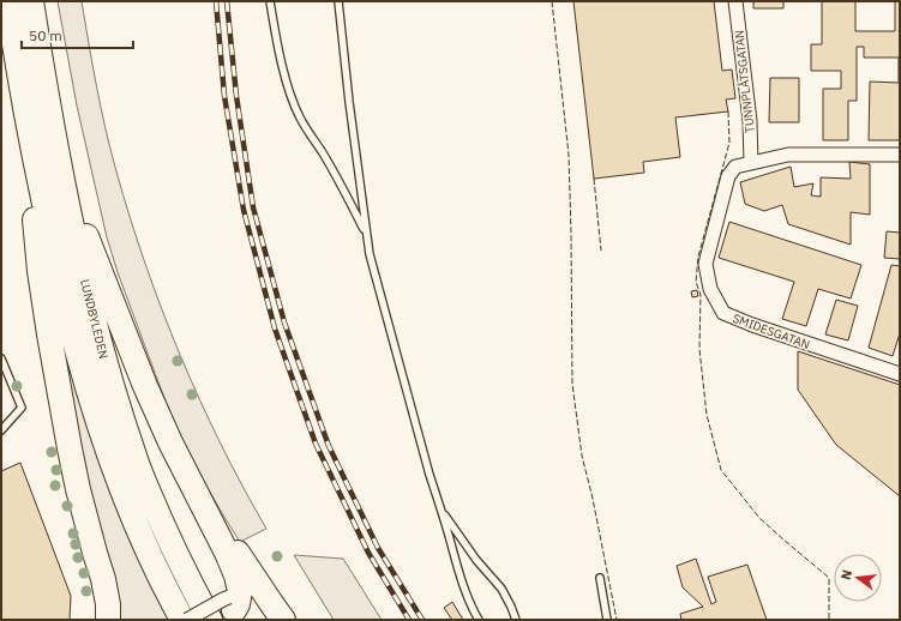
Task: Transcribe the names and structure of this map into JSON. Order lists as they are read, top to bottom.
{
  "streets": {
    "highway": ["LUNDBYLEDEN"],
    "street": ["TUNNPLÅTSGATAN", "SMIDESGATAN"]
  },
  "crossings": [
    ["TUNNPLÅTSGATAN", "SMIDESGATAN"]
  ],
  "scale_bar": "50 m",
  "north": "left"
}
